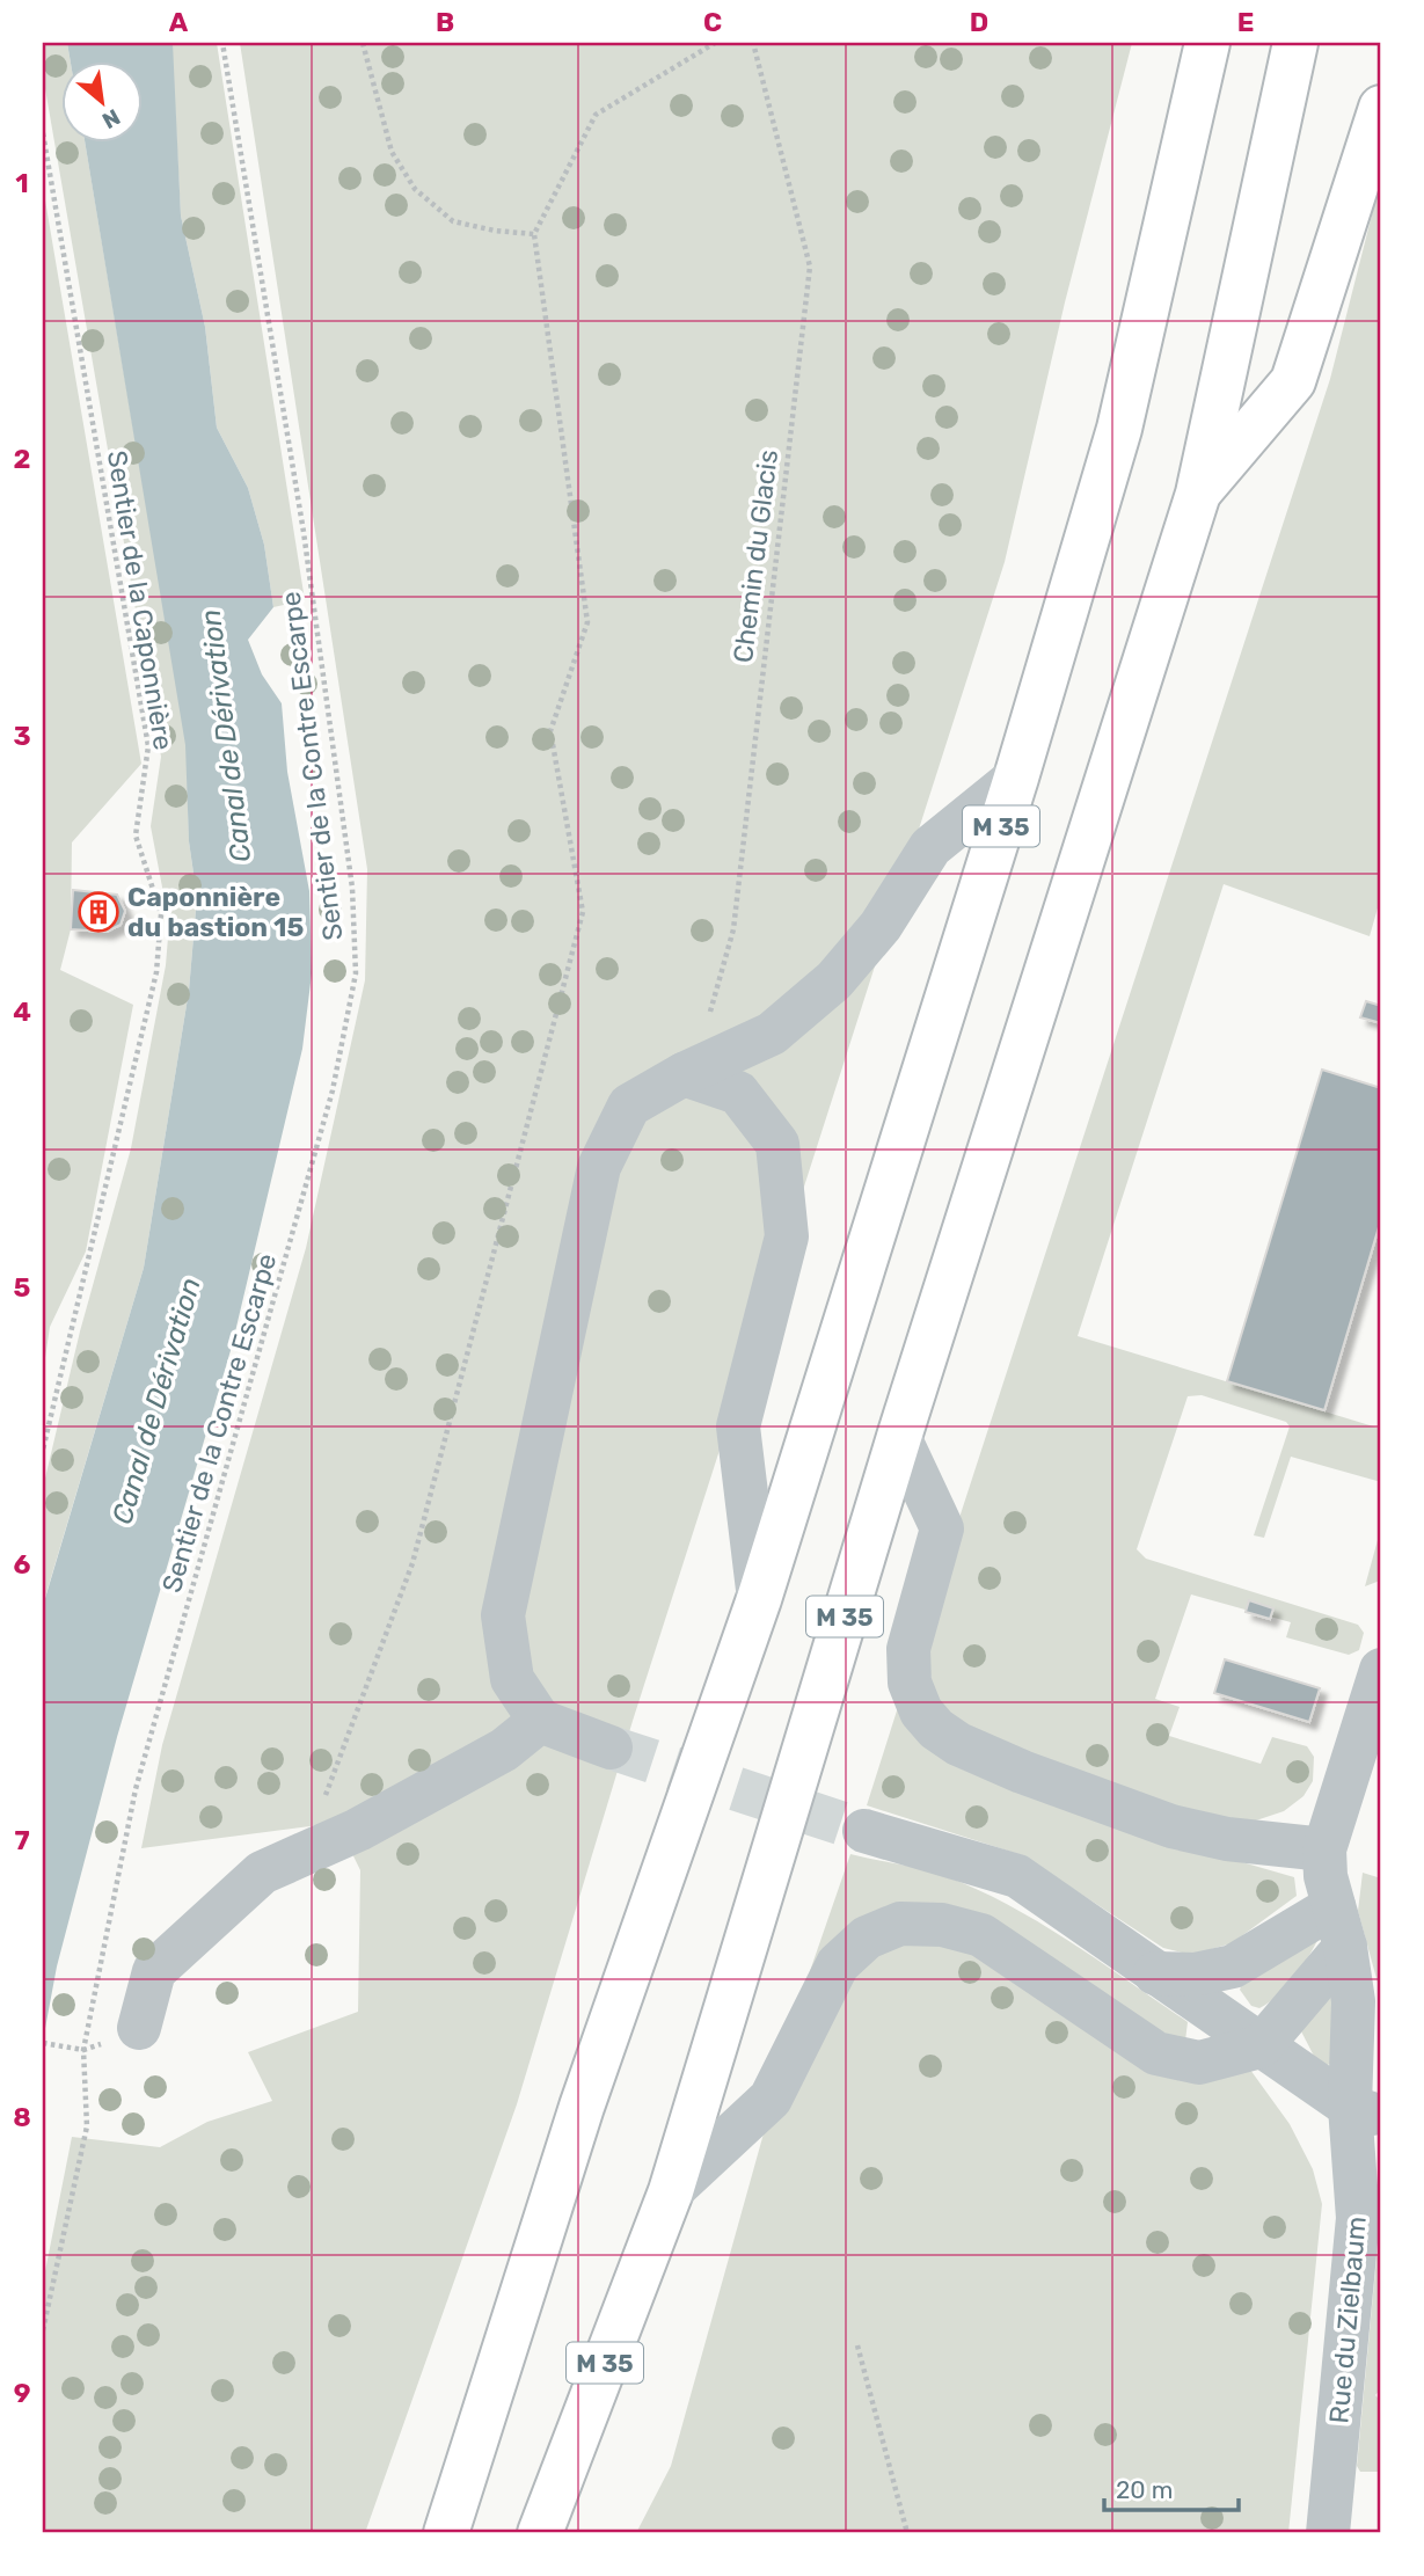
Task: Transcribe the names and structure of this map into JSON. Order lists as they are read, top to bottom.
{
  "streets": {
    "highway": ["M 35"],
    "street": ["Rue du Zielbaum"],
    "path": ["Chemin du Glacis", "Sentier de la Caponnière", "Sentier de la Contre Escarpe"]
  },
  "water": ["Canal de Dérivation"],
  "places": {
    "building": ["Caponnière du bastion 15"]
  },
  "scale_bar": "20 m",
  "north": "bottom right",
  "grid": {
    "columns": [
      "A",
      "B",
      "C",
      "D",
      "E"
    ],
    "rows": [
      "1",
      "2",
      "3",
      "4",
      "5",
      "6",
      "7",
      "8",
      "9"
    ]
  }
}
